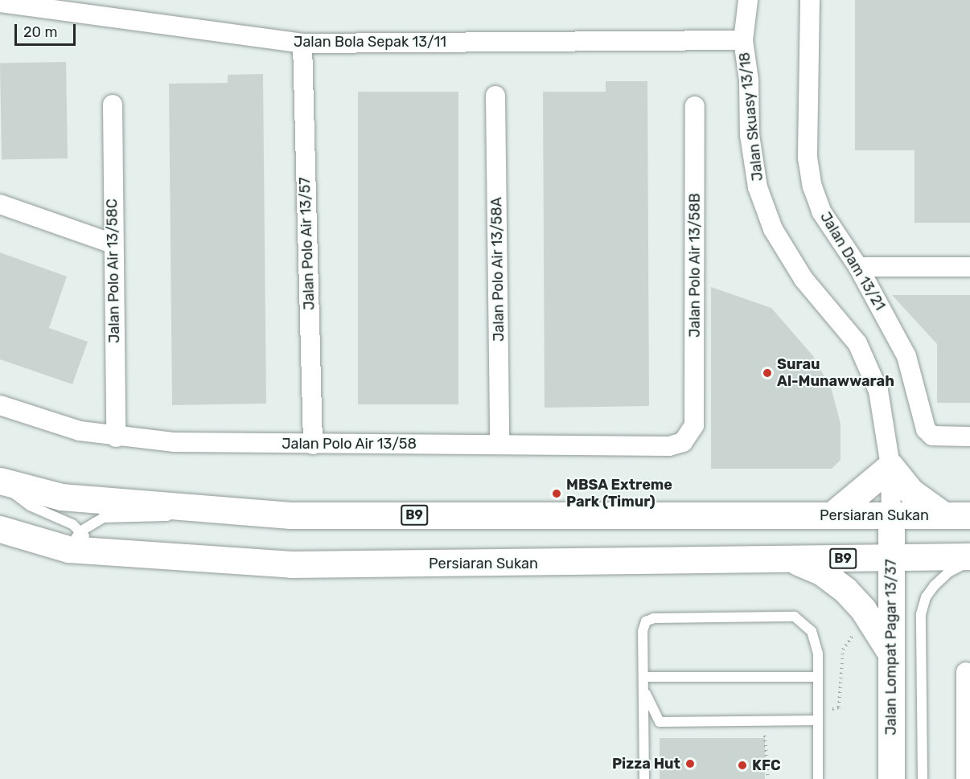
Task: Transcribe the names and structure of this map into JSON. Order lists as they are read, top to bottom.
{
  "streets": {
    "main road": ["B9", "Persiaran Sukan", "Jalan Lompat Pagar 13/37"],
    "street": [
      "Jalan Bola Sepak 13/11",
      "Jalan Skuasy 13/18",
      "Jalan Polo Air 13/57",
      "Jalan Dam 13/21",
      "Jalan Polo Air 13/58B",
      "Jalan Polo Air 13/58A",
      "Jalan Polo Air 13/58C",
      "Jalan Polo Air 13/58"
    ]
  },
  "crossings": [
    ["Jalan Bola Sepak 13/11", "Jalan Skuasy 13/18"],
    ["Jalan Bola Sepak 13/11", "Jalan Polo Air 13/57"],
    ["Jalan Skuasy 13/18", "Persiaran Sukan"],
    ["Jalan Skuasy 13/18", "Jalan Lompat Pagar 13/37"],
    ["Jalan Polo Air 13/57", "Jalan Polo Air 13/58"],
    ["Jalan Polo Air 13/58B", "Jalan Polo Air 13/58"],
    ["Jalan Polo Air 13/58A", "Jalan Polo Air 13/58"],
    ["Jalan Polo Air 13/58C", "Jalan Polo Air 13/58"],
    ["Persiaran Sukan", "Jalan Lompat Pagar 13/37"]
  ],
  "places": [
    "Surau Al-Munawwarah",
    "MBSA Extreme Park (Timur)",
    "Pizza Hut",
    "KFC"
  ],
  "scale_bar": "20 m"
}
